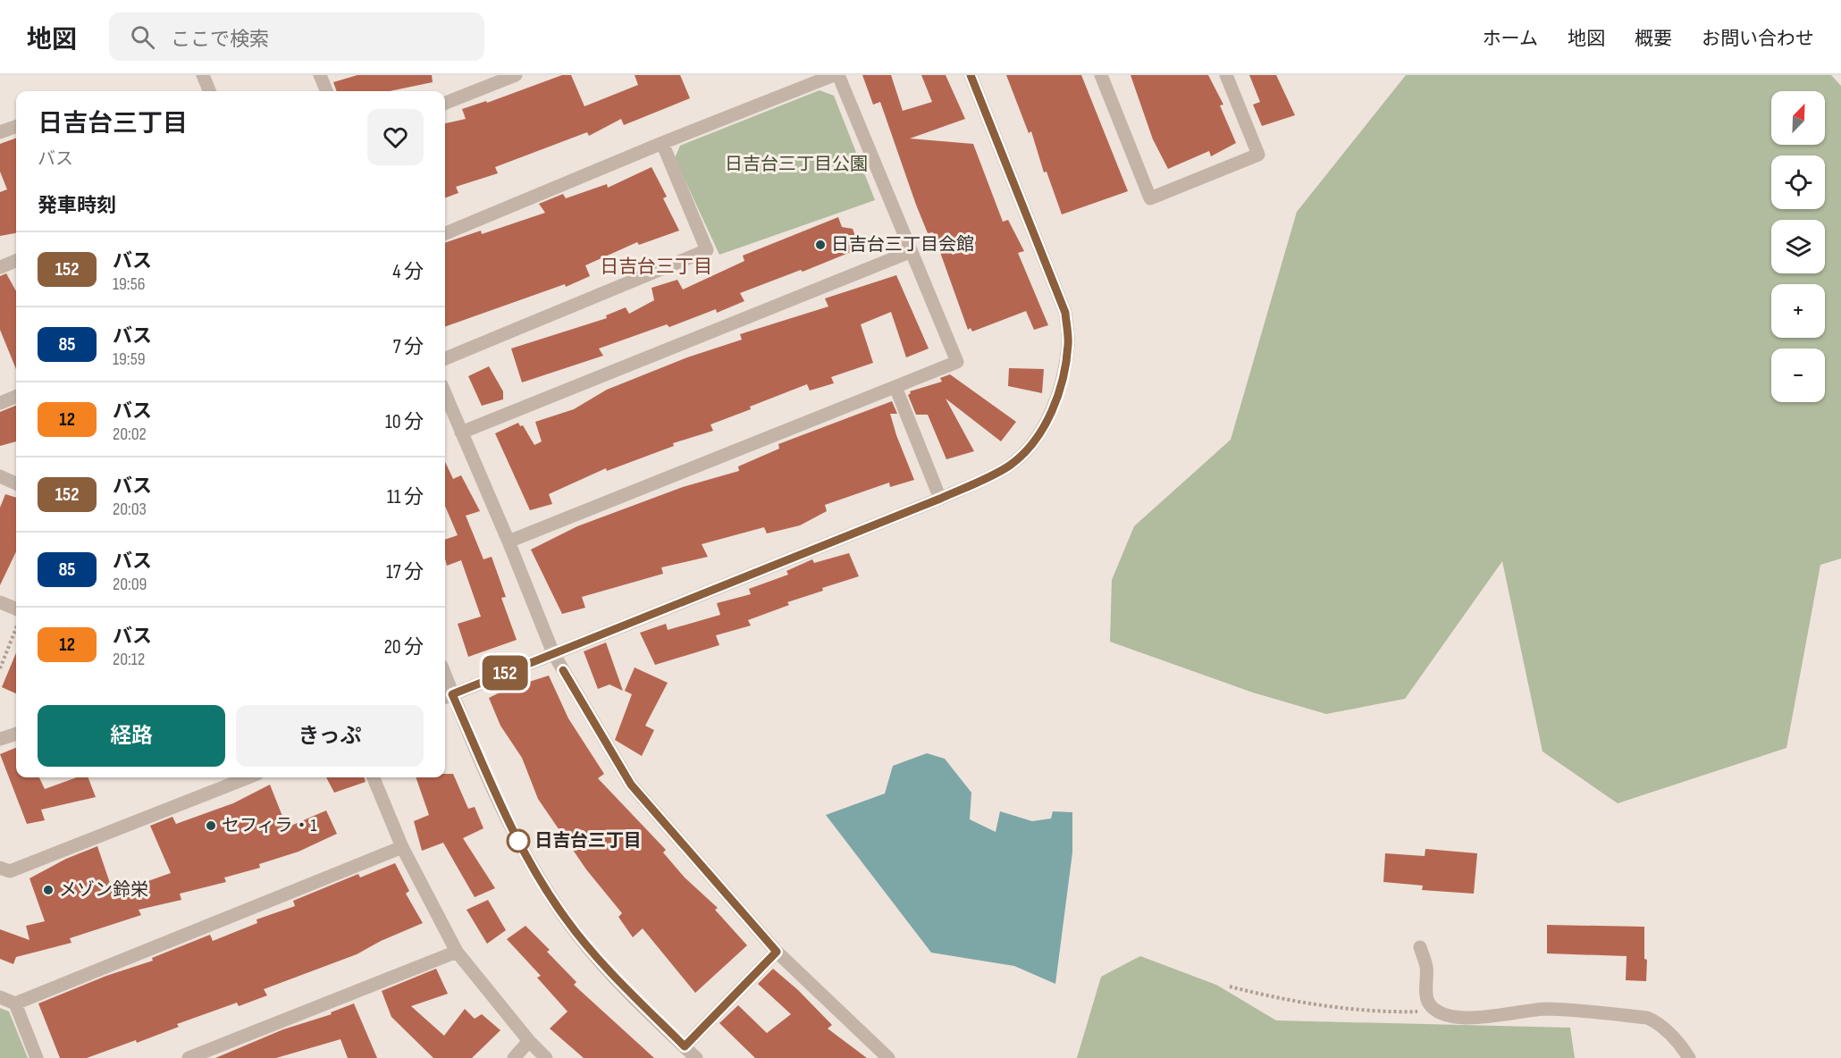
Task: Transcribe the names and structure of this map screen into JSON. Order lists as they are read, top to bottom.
{
  "districts": ["日吉台三丁目"],
  "parks": ["日吉台三丁目公園"],
  "places": [
    "日吉台三丁目会館",
    "セフィラ・1",
    "日吉台三丁目",
    "メゾン鈴栄"
  ],
  "lines": ["bus line 152"],
  "north": "top right",
  "page": {
    "header": "地図",
    "search": "ここで検索",
    "nav": [
      "ホーム",
      "地図",
      "概要",
      "お問い合わせ"
    ],
    "on_map": "152",
    "map_buttons": ["+", "−"],
    "heading": [
      ["日吉台三丁目", "バス"],
      "発車時刻"
    ],
    "list": [
      {
        "mark": "152",
        "name": "バス",
        "note": "19:56",
        "value": "4 分"
      },
      {
        "mark": "85",
        "name": "バス",
        "note": "19:59",
        "value": "7 分"
      },
      {
        "mark": "12",
        "name": "バス",
        "note": "20:02",
        "value": "10 分"
      },
      {
        "mark": "152",
        "name": "バス",
        "note": "20:03",
        "value": "11 分"
      },
      {
        "mark": "85",
        "name": "バス",
        "note": "20:09",
        "value": "17 分"
      },
      {
        "mark": "12",
        "name": "バス",
        "note": "20:12",
        "value": "20 分"
      }
    ],
    "buttons": ["経路", "きっぷ"]
  }
}
